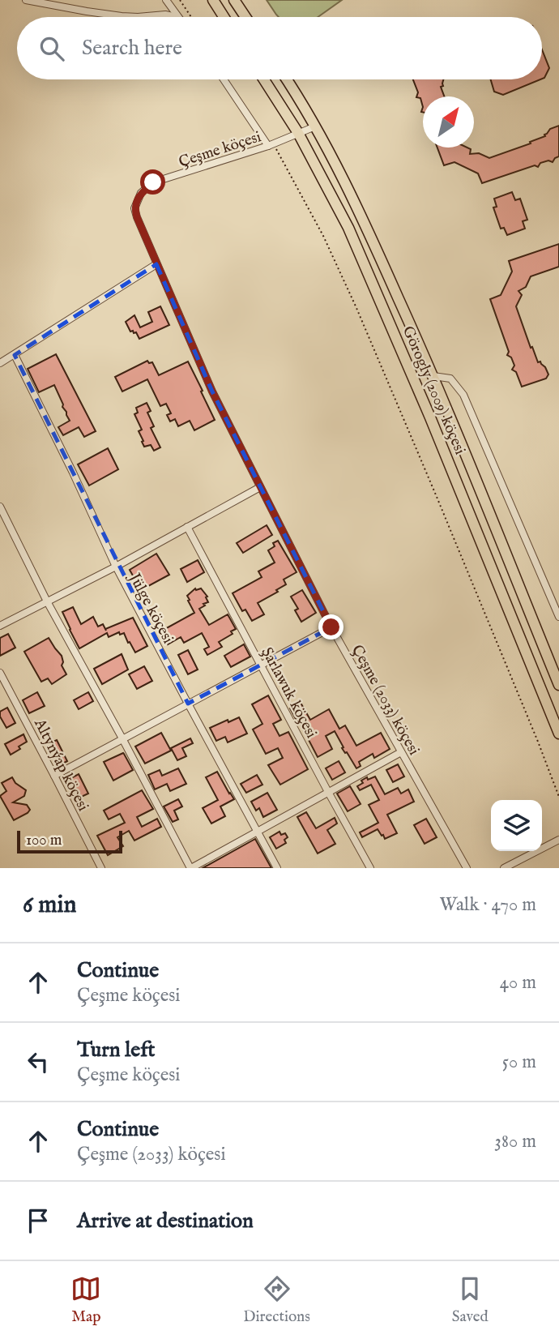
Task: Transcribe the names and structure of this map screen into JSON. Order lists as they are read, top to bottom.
{
  "streets": {
    "main road": ["Görogly (2009) köçesi"],
    "street": [
      "Çeşme köçesi",
      "Jülge köçesi",
      "Şarlawuk köçesi",
      "Çeşme (2033) köçesi",
      "Altynýap köçesi"
    ]
  },
  "crossings": [
    ["Çeşme köçesi", "Görogly (2009) köçesi"],
    ["Çeşme köçesi", "Çeşme (2033) köçesi"]
  ],
  "scale_bar": "100 m",
  "north": "top right",
  "page": {
    "search": "Search here",
    "scale": "100 m",
    "heading": ["6 min", "Walk · 470 m"],
    "list": [
      ["Continue", "Çeşme köçesi", "40 m"],
      ["Turn left", "Çeşme köçesi", "50 m"],
      ["Continue", "Çeşme (2033) köçesi", "380 m"],
      "Arrive at destination"
    ],
    "nav": ["Map", "Directions", "Saved"]
  }
}
